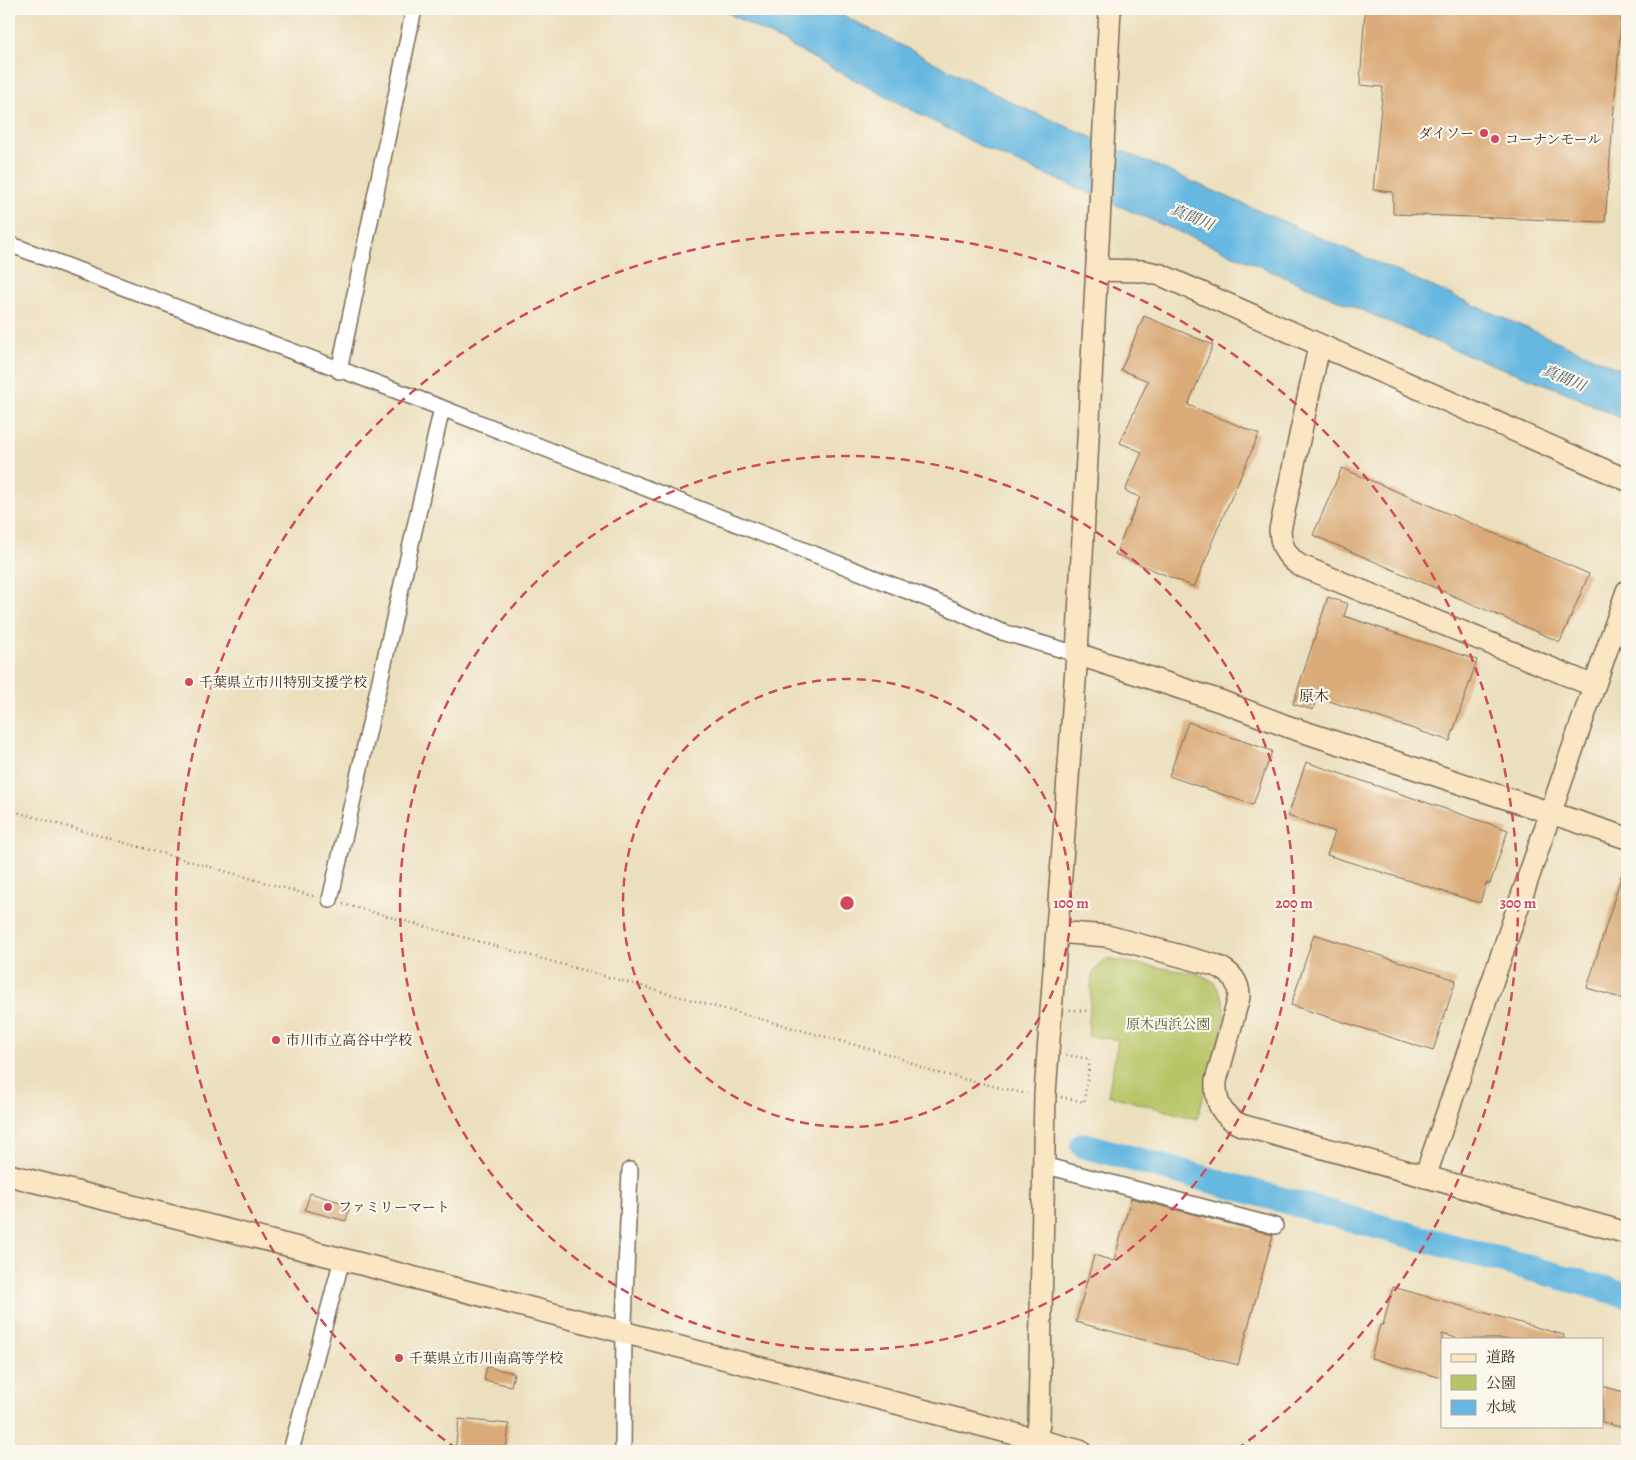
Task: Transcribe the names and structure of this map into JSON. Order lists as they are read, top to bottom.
{
  "districts": ["原木"],
  "water": ["真間川"],
  "parks": ["原木西浜公園"],
  "places": [
    "ダイソー",
    "コーナンモール",
    "千葉県立市川特別支援学校",
    "市川市立高谷中学校",
    "ファミリーマート",
    "千葉県立市川南高等学校"
  ],
  "legend": ["道路", "公園", "水域"],
  "rings": ["100 m", "200 m", "300 m"]
}
